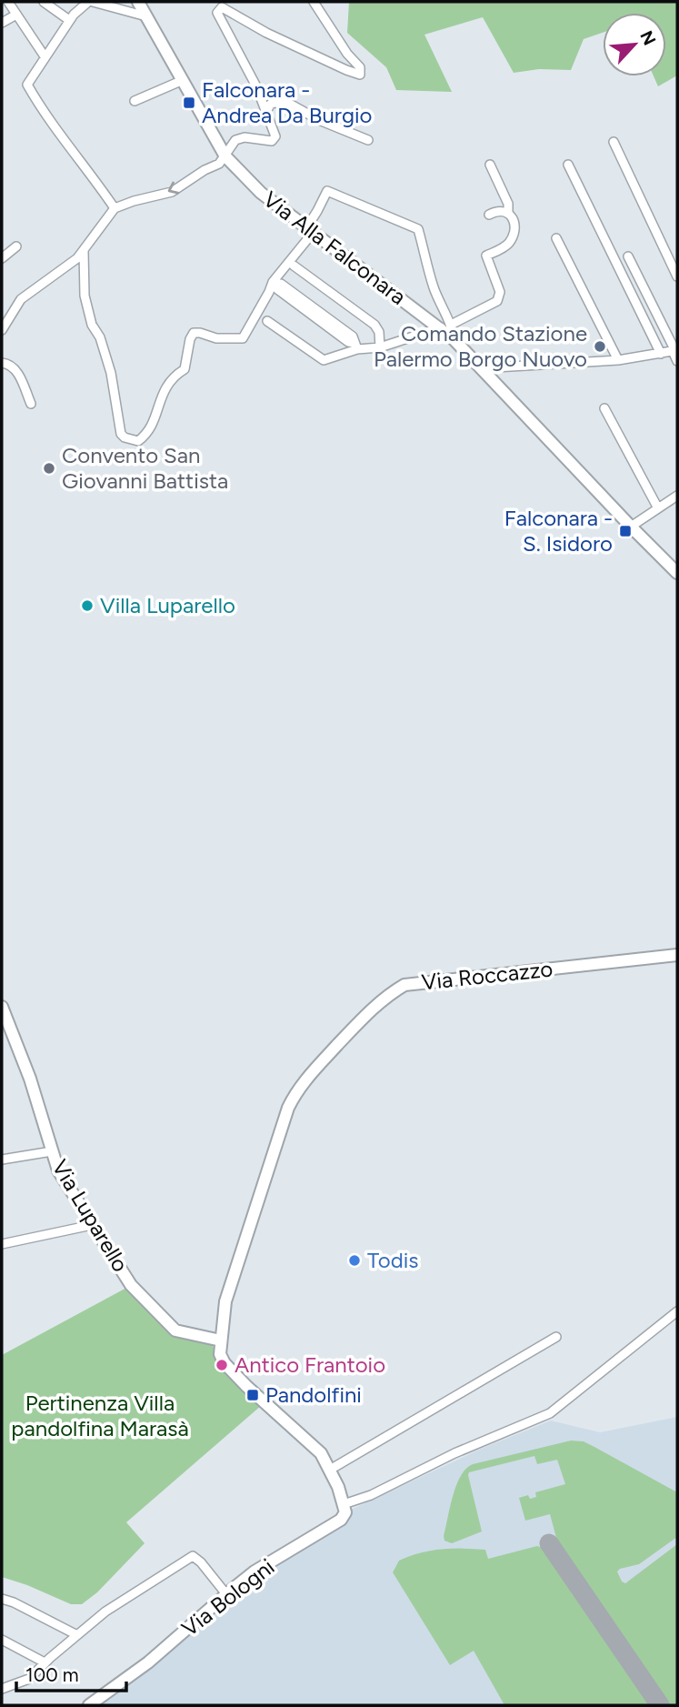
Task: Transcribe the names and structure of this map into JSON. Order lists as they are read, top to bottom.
{
  "streets": {
    "street": [
      "Via Alla Falconara",
      "Via Roccazzo",
      "Via Luparello",
      "Via Bologni"
    ]
  },
  "crossings": [
    ["Via Roccazzo", "Via Luparello"]
  ],
  "parks": ["Pertinenza Villa pandolfina Marasà"],
  "places": {
    "transit": ["Falconara - Andrea Da Burgio", "Falconara - S. Isidoro", "Pandolfini"],
    "other": [
      "Comando Stazione Palermo Borgo Nuovo",
      "Convento San Giovanni Battista",
      "Villa Luparello",
      "Todis",
      "Antico Frantoio"
    ]
  },
  "scale_bar": "100 m",
  "north": "top right"
}
